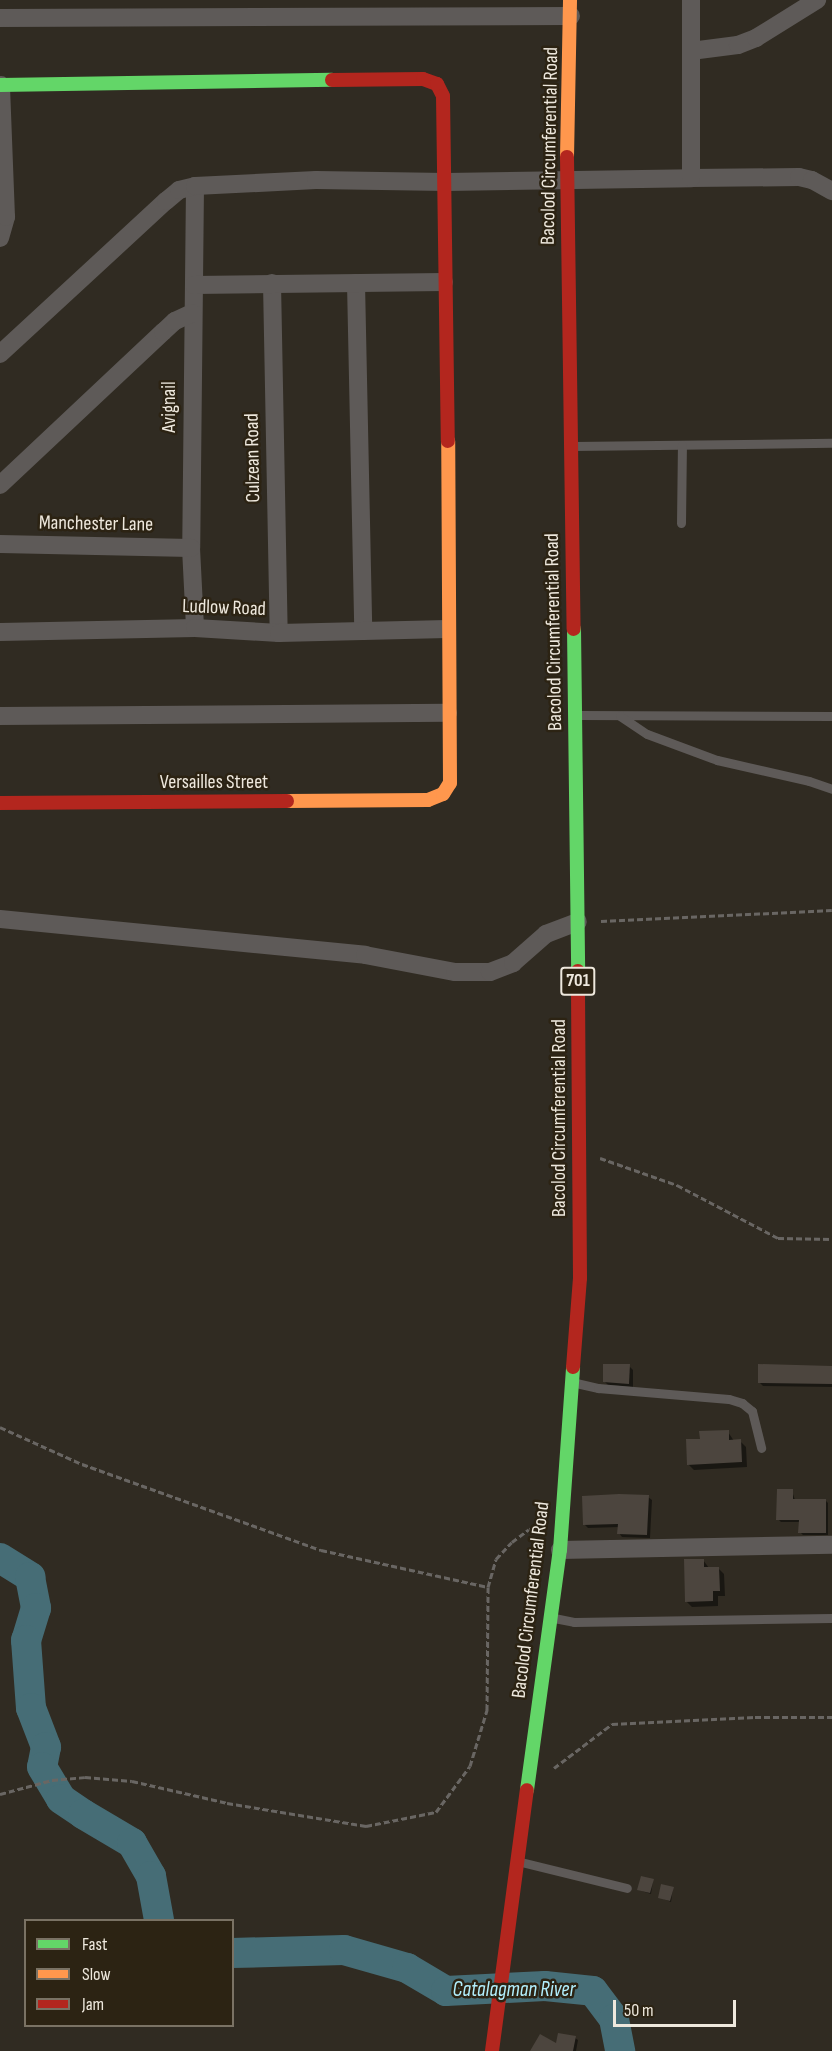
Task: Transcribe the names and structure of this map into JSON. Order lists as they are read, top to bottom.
{
  "streets": {
    "main road": ["Bacolod Circumferential Road", "Versailles Street", "701"],
    "street": [
      "Avignail",
      "Culzean Road",
      "Manchester Lane",
      "Ludlow Road"
    ]
  },
  "crossings": [
    ["Avignail", "Manchester Lane"],
    ["Avignail", "Ludlow Road"],
    ["Culzean Road", "Ludlow Road"]
  ],
  "water": ["Catalagman River"],
  "legend": ["Fast", "Slow", "Jam"],
  "scale_bar": "50 m"
}
